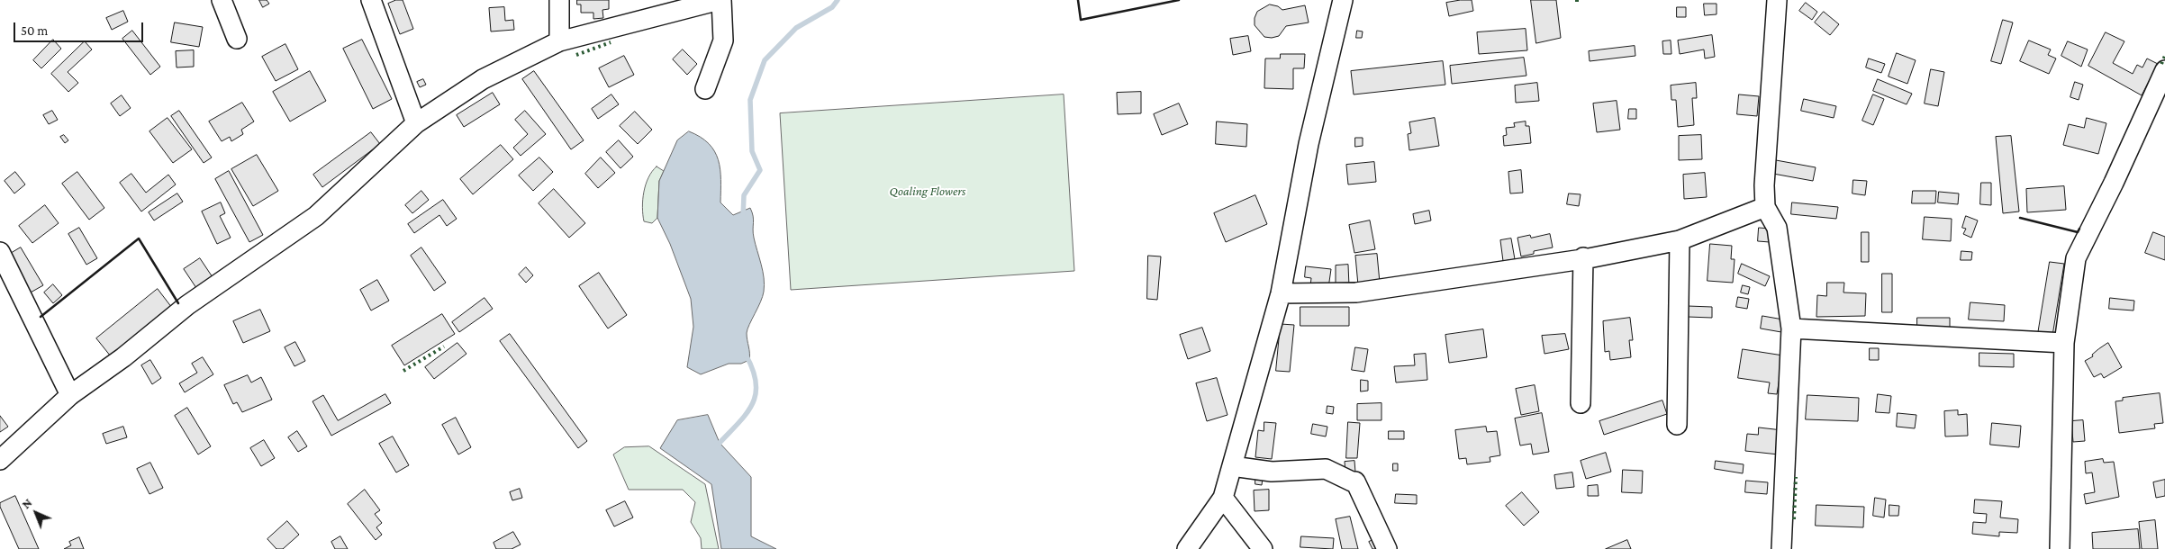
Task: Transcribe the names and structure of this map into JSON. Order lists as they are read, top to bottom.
{
  "parks": ["Qoaling Flowers"],
  "scale_bar": "50 m",
  "north": "top left"
}
